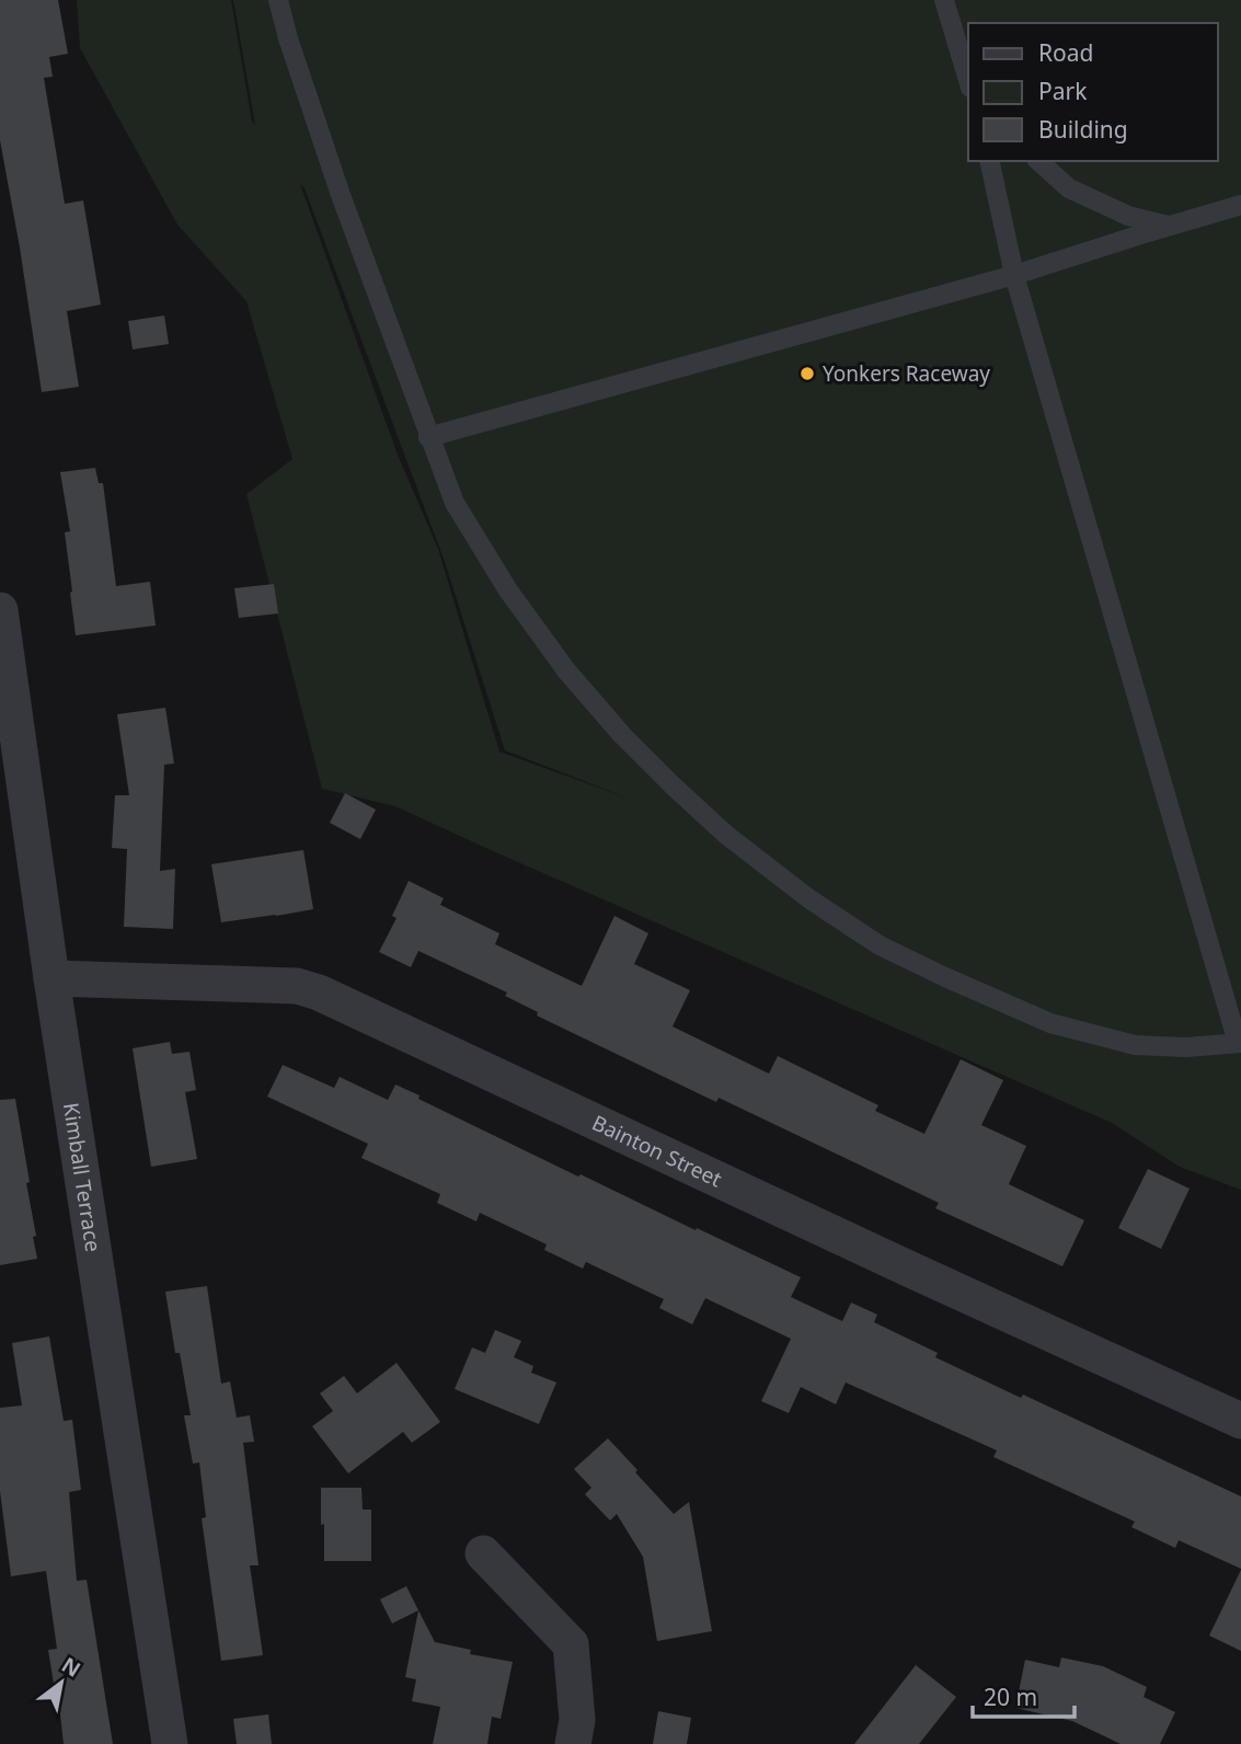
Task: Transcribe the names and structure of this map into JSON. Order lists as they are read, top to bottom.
{
  "streets": {
    "street": ["Bainton Street", "Kimball Terrace"]
  },
  "crossings": [
    ["Bainton Street", "Kimball Terrace"]
  ],
  "places": ["Yonkers Raceway"],
  "legend": ["Road", "Park", "Building"],
  "scale_bar": "20 m",
  "north": "top right"
}
